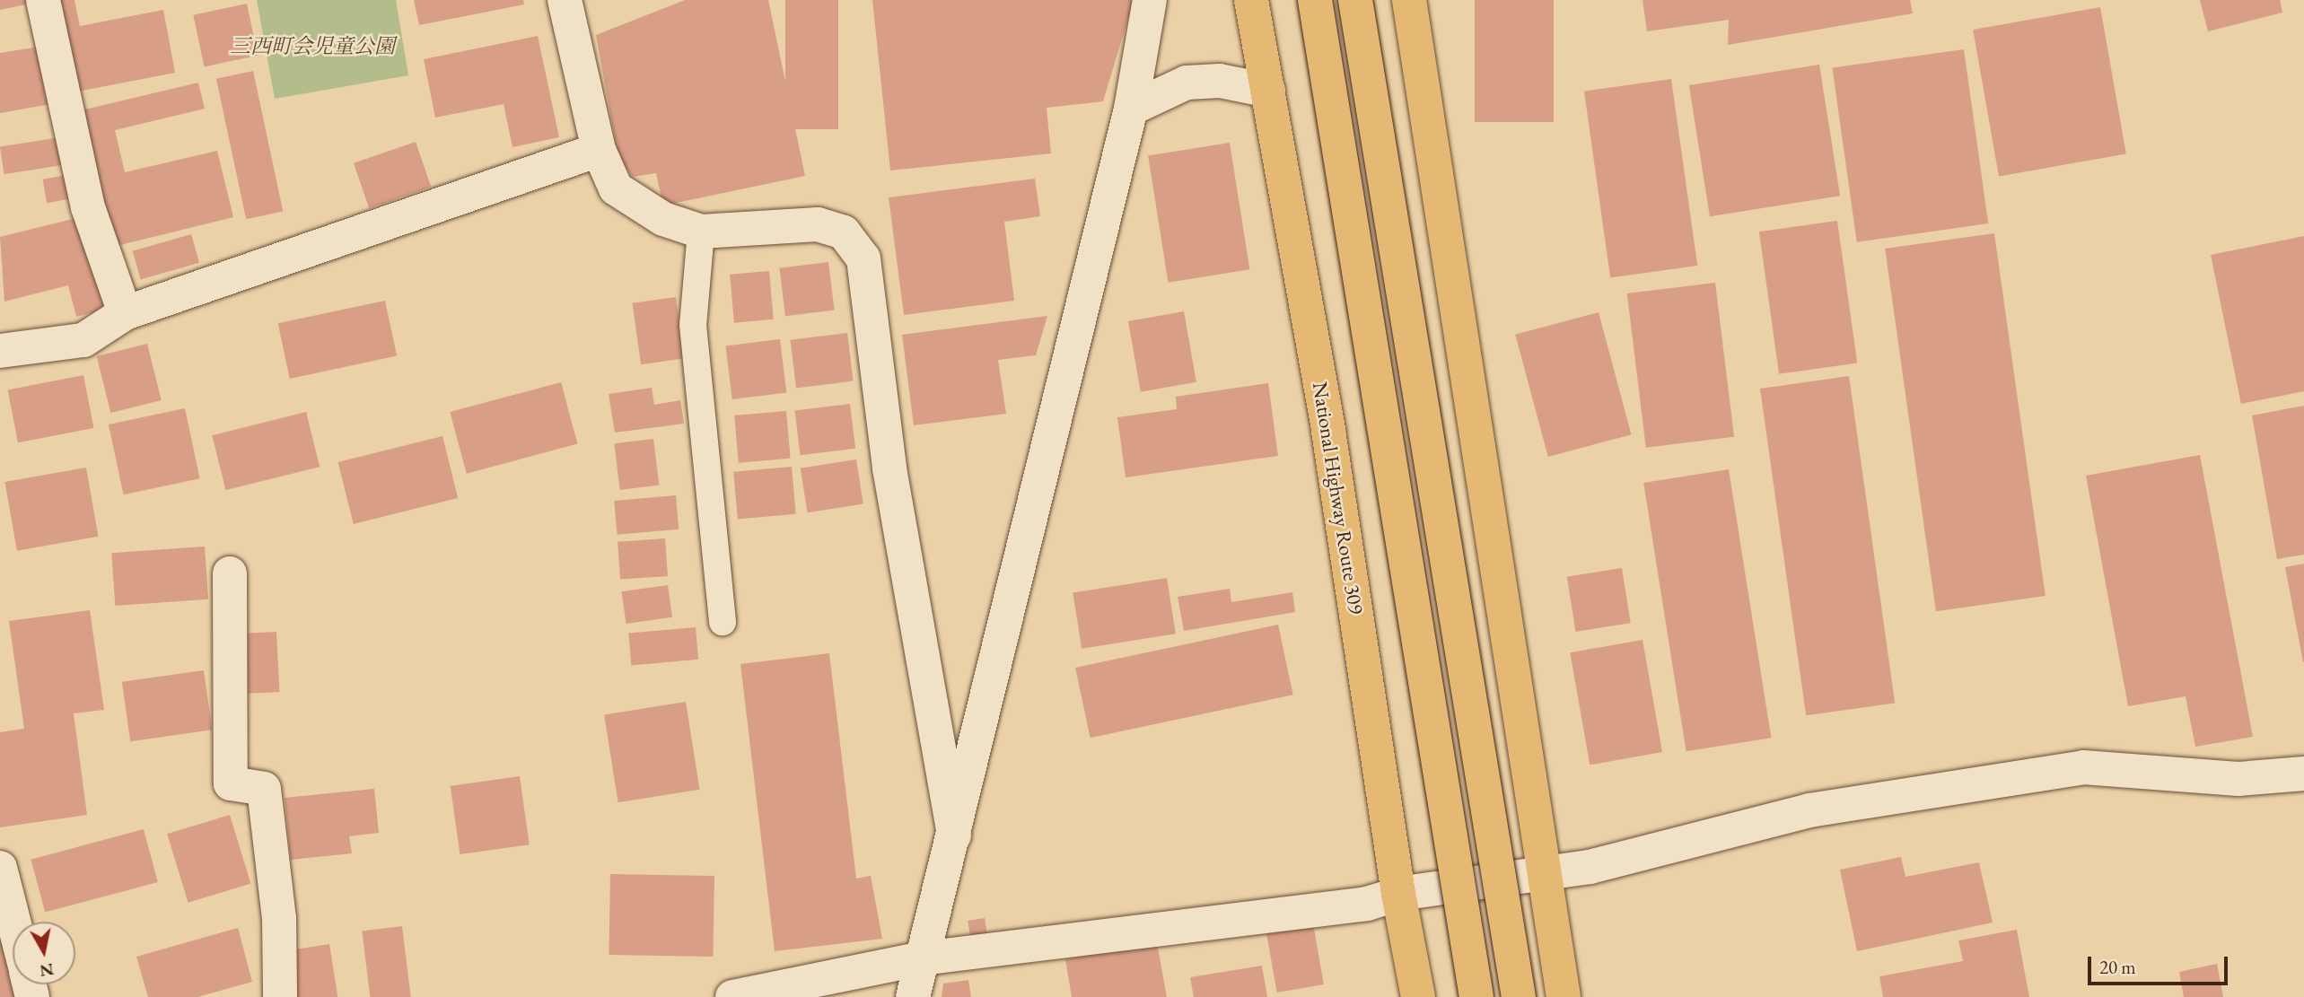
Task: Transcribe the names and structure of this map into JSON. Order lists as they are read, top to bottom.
{
  "streets": {
    "highway": ["National Highway Route 309"]
  },
  "parks": ["三西町会児童公園"],
  "scale_bar": "20 m",
  "north": "bottom"
}
